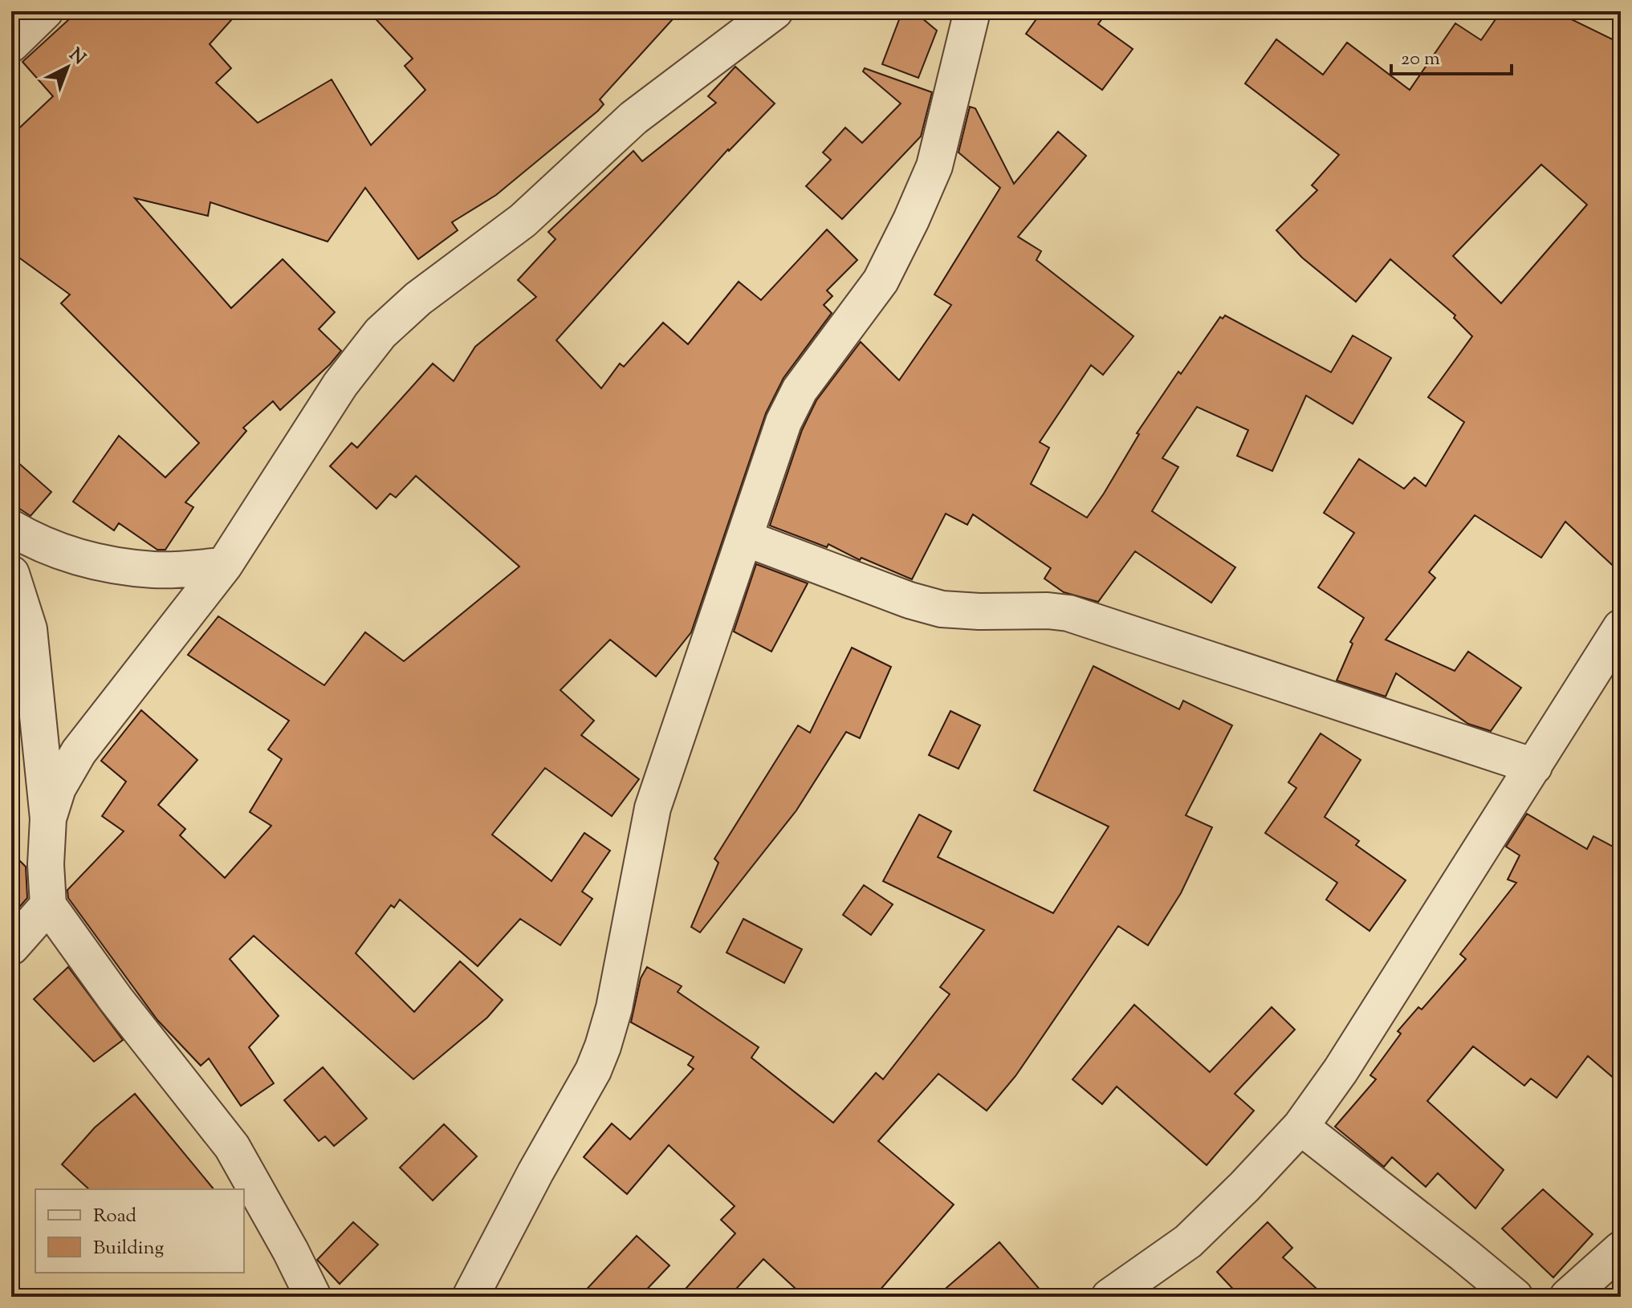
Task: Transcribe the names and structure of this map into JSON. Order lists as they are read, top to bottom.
{
  "legend": ["Road", "Building"],
  "scale_bar": "20 m",
  "north": "top right"
}
